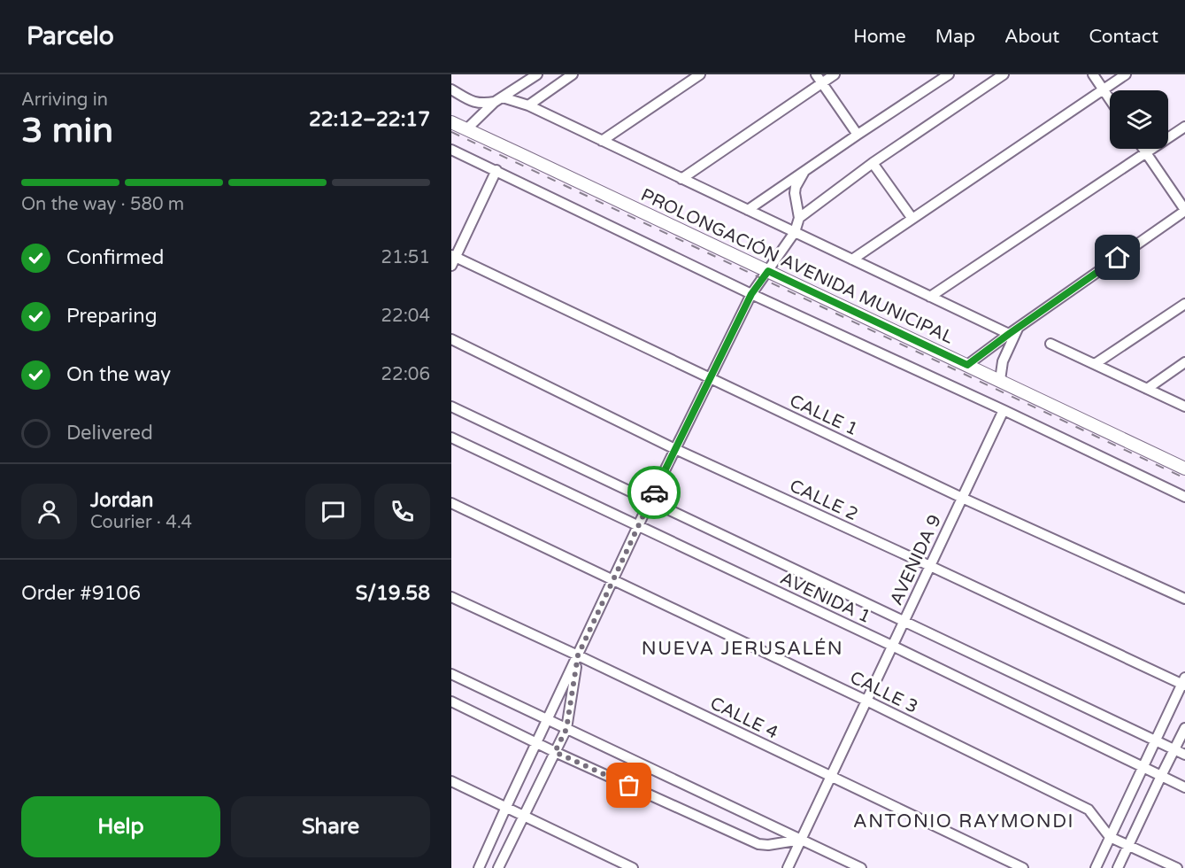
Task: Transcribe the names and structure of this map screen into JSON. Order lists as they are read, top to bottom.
{
  "streets": {
    "main road": ["PROLONGACIÓN AVENIDA MUNICIPAL"],
    "street": [
      "CALLE 1",
      "CALLE 2",
      "AVENIDA 9",
      "AVENIDA 1",
      "CALLE 3",
      "CALLE 4"
    ]
  },
  "crossings": [
    ["CALLE 1", "AVENIDA 9"],
    ["CALLE 2", "AVENIDA 9"],
    ["AVENIDA 9", "AVENIDA 1"],
    ["AVENIDA 9", "CALLE 3"],
    ["AVENIDA 9", "CALLE 4"]
  ],
  "districts": ["NUEVA JERUSALÉN", "ANTONIO RAYMONDI"],
  "page": {
    "header": "Parcelo",
    "nav": [
      "Home",
      "Map",
      "About",
      "Contact"
    ],
    "heading": ["3 min", "Arriving in", "22:12–22:17"],
    "panel": [
      "Jordan",
      "Courier · 4.4",
      "Order #9106",
      "S/19.58"
    ],
    "bar": "On the way · 580 m",
    "list": [
      ["Confirmed", "21:51"],
      ["Preparing", "22:04"],
      ["On the way", "22:06"],
      "Delivered"
    ],
    "buttons": ["Help", "Share"]
  }
}
